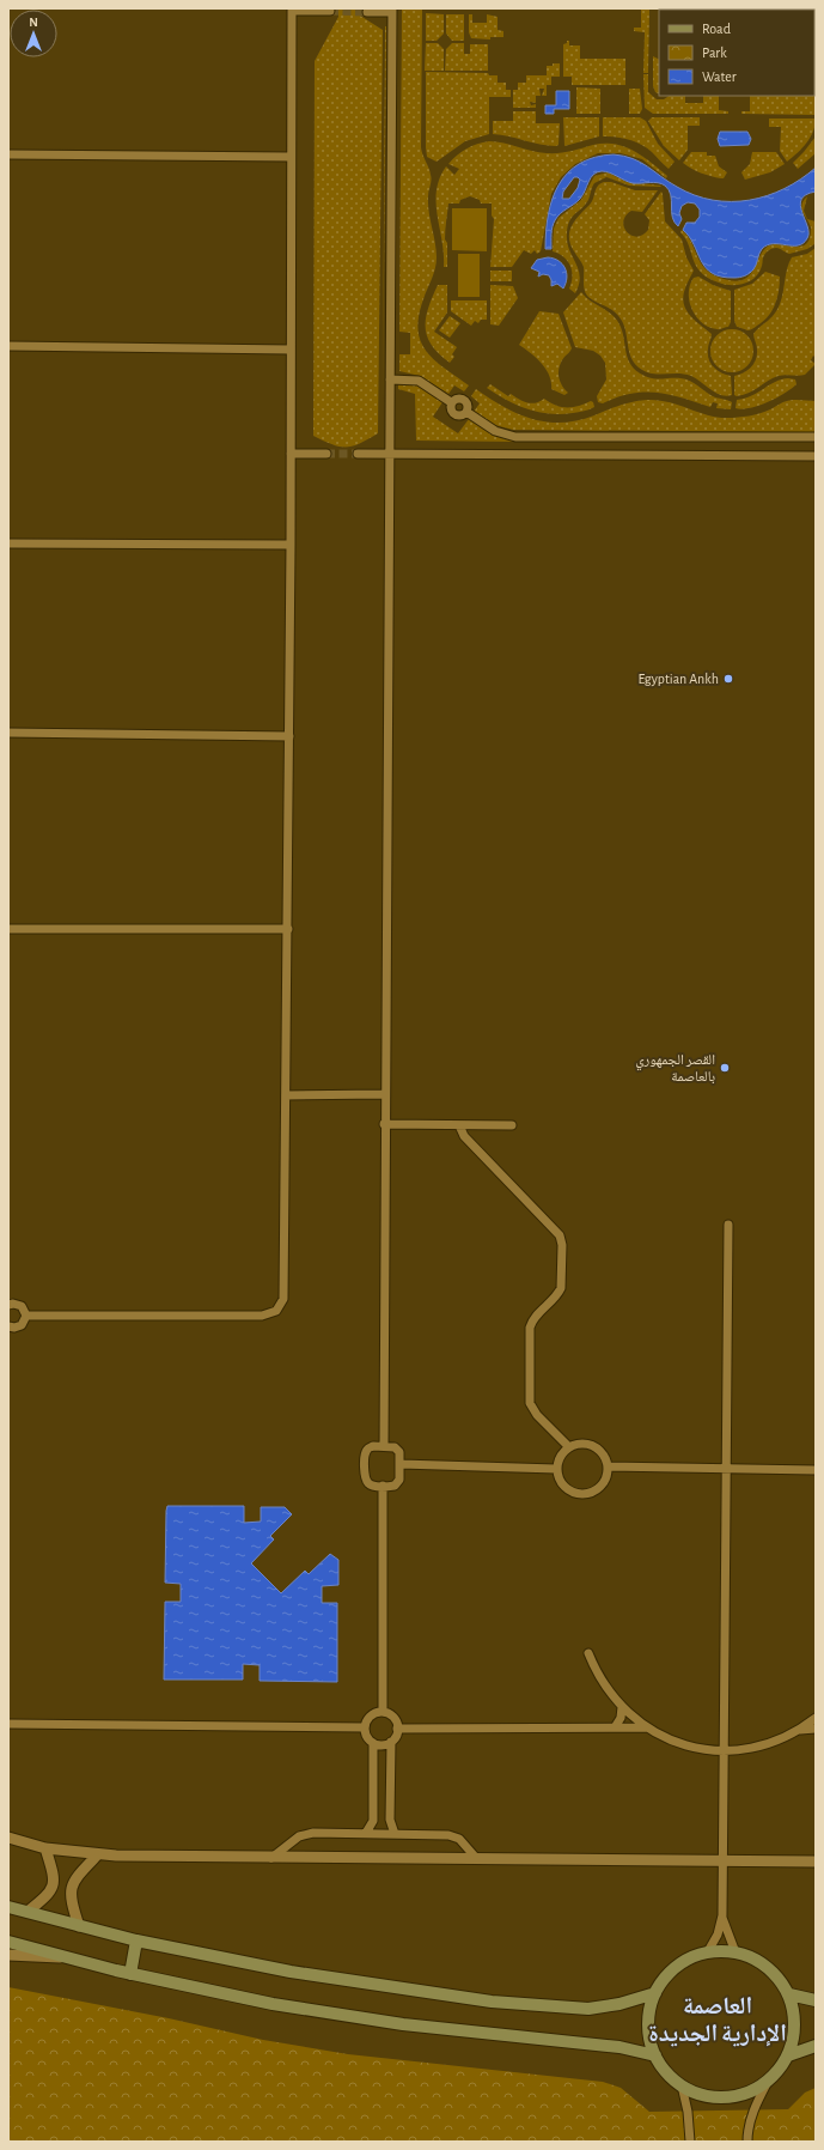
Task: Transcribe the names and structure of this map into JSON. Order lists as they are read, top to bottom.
{
  "districts": ["العاصمة الإدارية الجديدة"],
  "places": ["Egyptian Ankh", "القصر الجمهوري بالعاصمة"],
  "legend": ["Road", "Park", "Water"],
  "north": "top"
}
